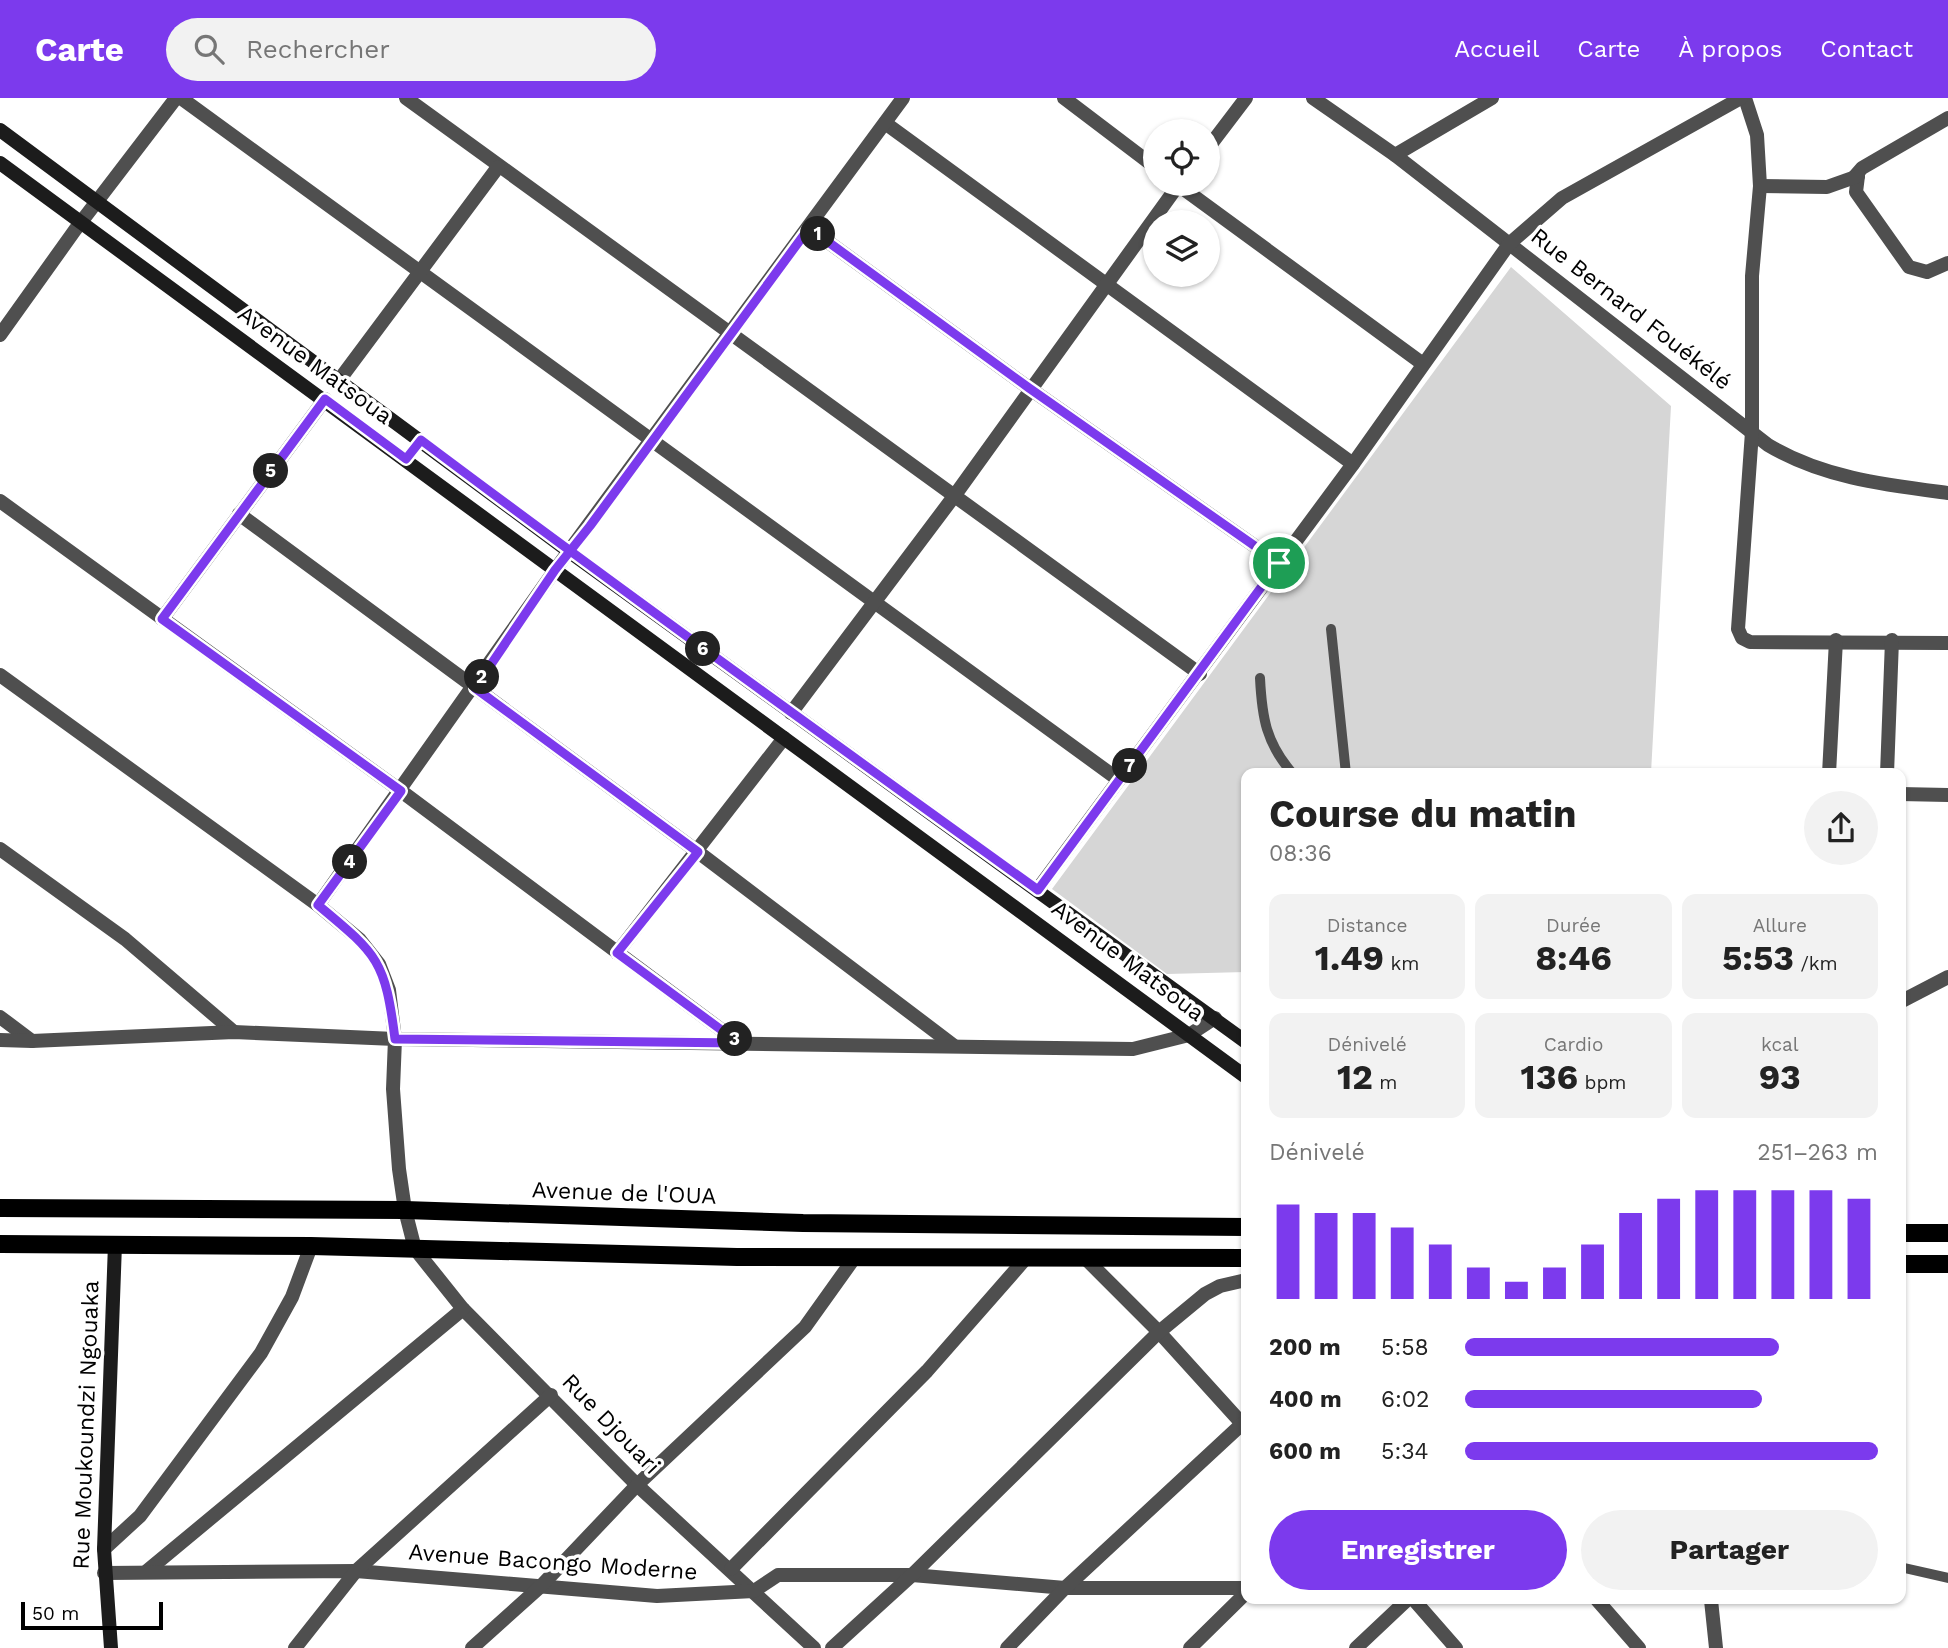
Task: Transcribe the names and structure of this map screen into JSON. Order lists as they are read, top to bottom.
{
  "streets": {
    "main road": ["Avenue de l'OUA"],
    "street": [
      "Rue Bernard Fouékélé",
      "Avenue Matsoua",
      "Rue Djouari",
      "Rue Moukoundzi Ngouaka",
      "Avenue Bacongo Moderne"
    ]
  },
  "crossings": [
    ["Avenue de l'OUA", "Rue Djouari"],
    ["Rue Djouari", "Avenue Bacongo Moderne"],
    ["Rue Moukoundzi Ngouaka", "Avenue Bacongo Moderne"]
  ],
  "scale_bar": "50 m",
  "page": {
    "header": "Carte",
    "search": "Rechercher",
    "nav": [
      "Accueil",
      "Carte",
      "À propos",
      "Contact"
    ],
    "pins": [
      "1",
      "5",
      "6",
      "2",
      "7",
      "4",
      "3"
    ],
    "heading": ["Course du matin", "08:36"],
    "stats": [
      ["Distance", "1.49 km"],
      ["Durée", "8:46"],
      ["Allure", "5:53 /km"],
      ["Dénivelé", "12 m"],
      ["Cardio", "136 bpm"],
      ["kcal", "93"]
    ],
    "chart": ["Dénivelé", "251–263 m"],
    "list": [
      {
        "name": "200 m",
        "note": "5:58"
      },
      {
        "name": "400 m",
        "note": "6:02"
      },
      {
        "name": "600 m",
        "note": "5:34"
      }
    ],
    "buttons": ["Enregistrer", "Partager"],
    "scale": "50 m"
  }
}
